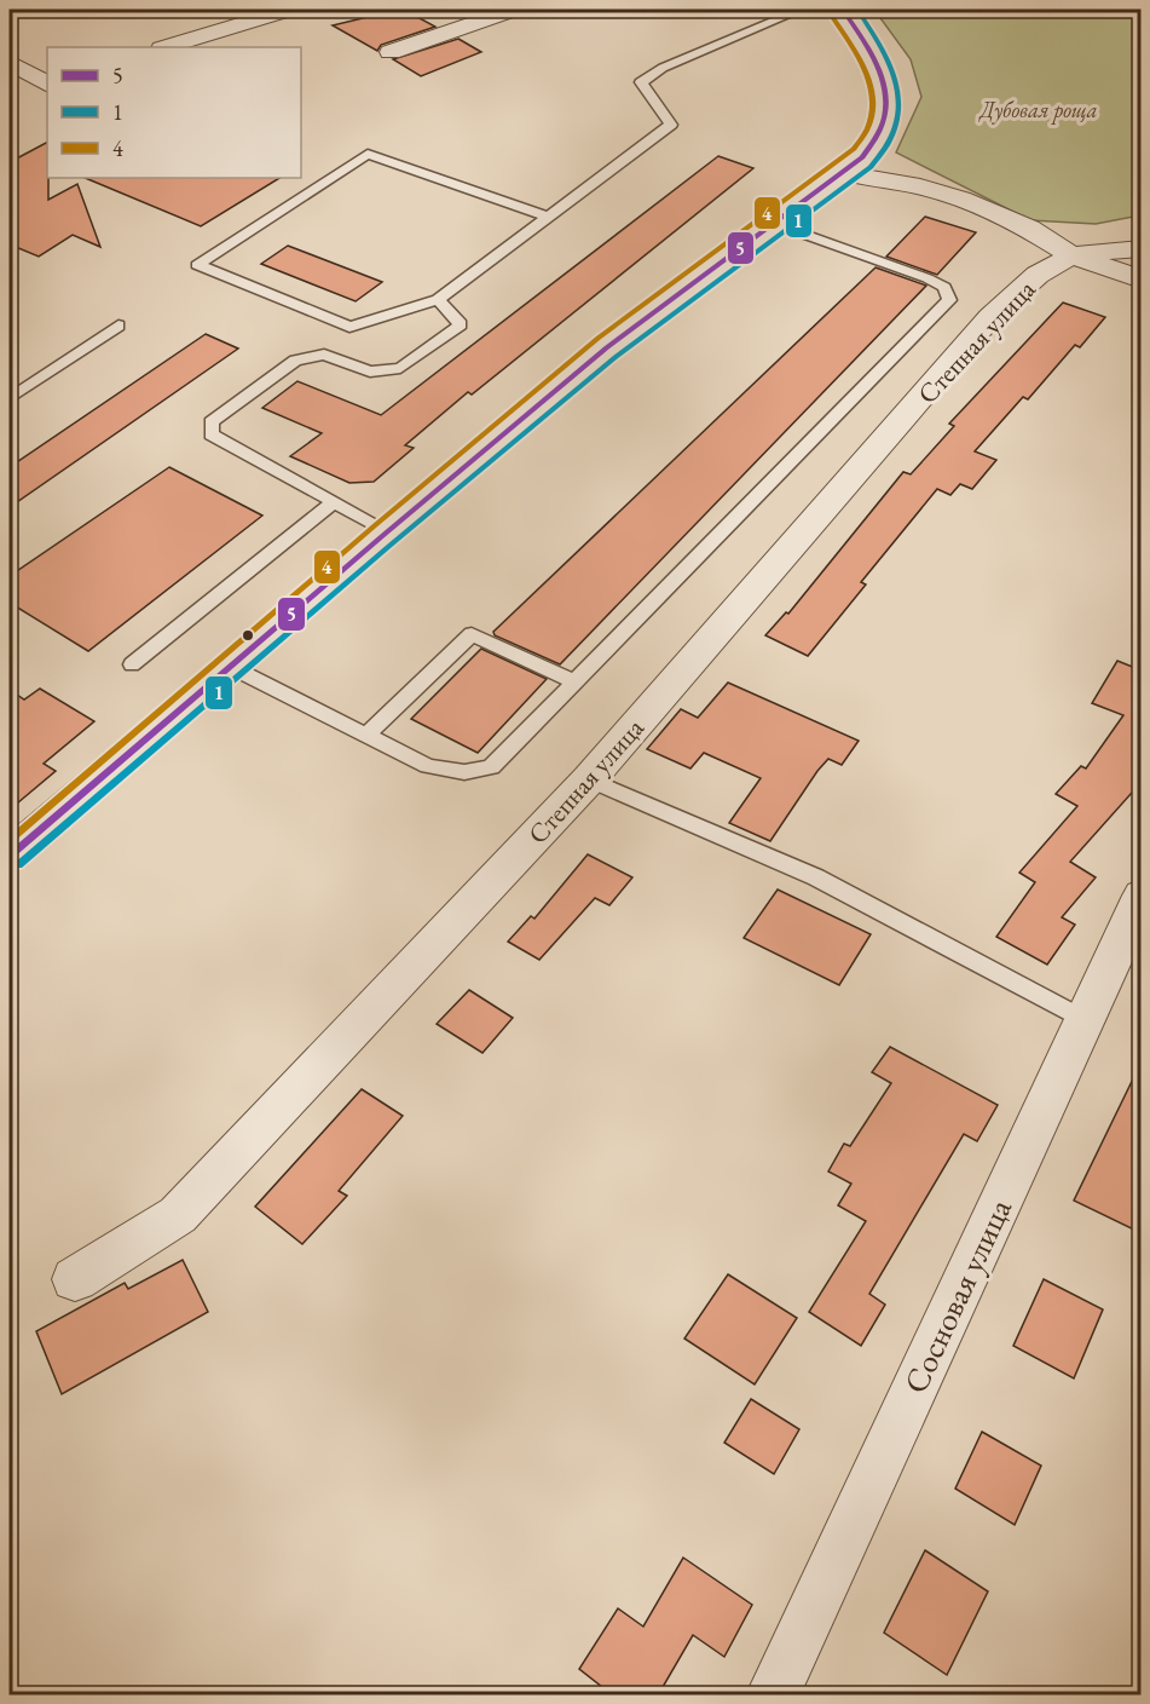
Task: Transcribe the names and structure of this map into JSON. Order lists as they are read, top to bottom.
{
  "streets": {
    "street": ["Степная улица", "Сосновая улица"]
  },
  "parks": ["Дубовая роща"],
  "lines": ["transit line 5", "transit line 1", "transit line 4"],
  "legend": ["5", "1", "4"]
}
